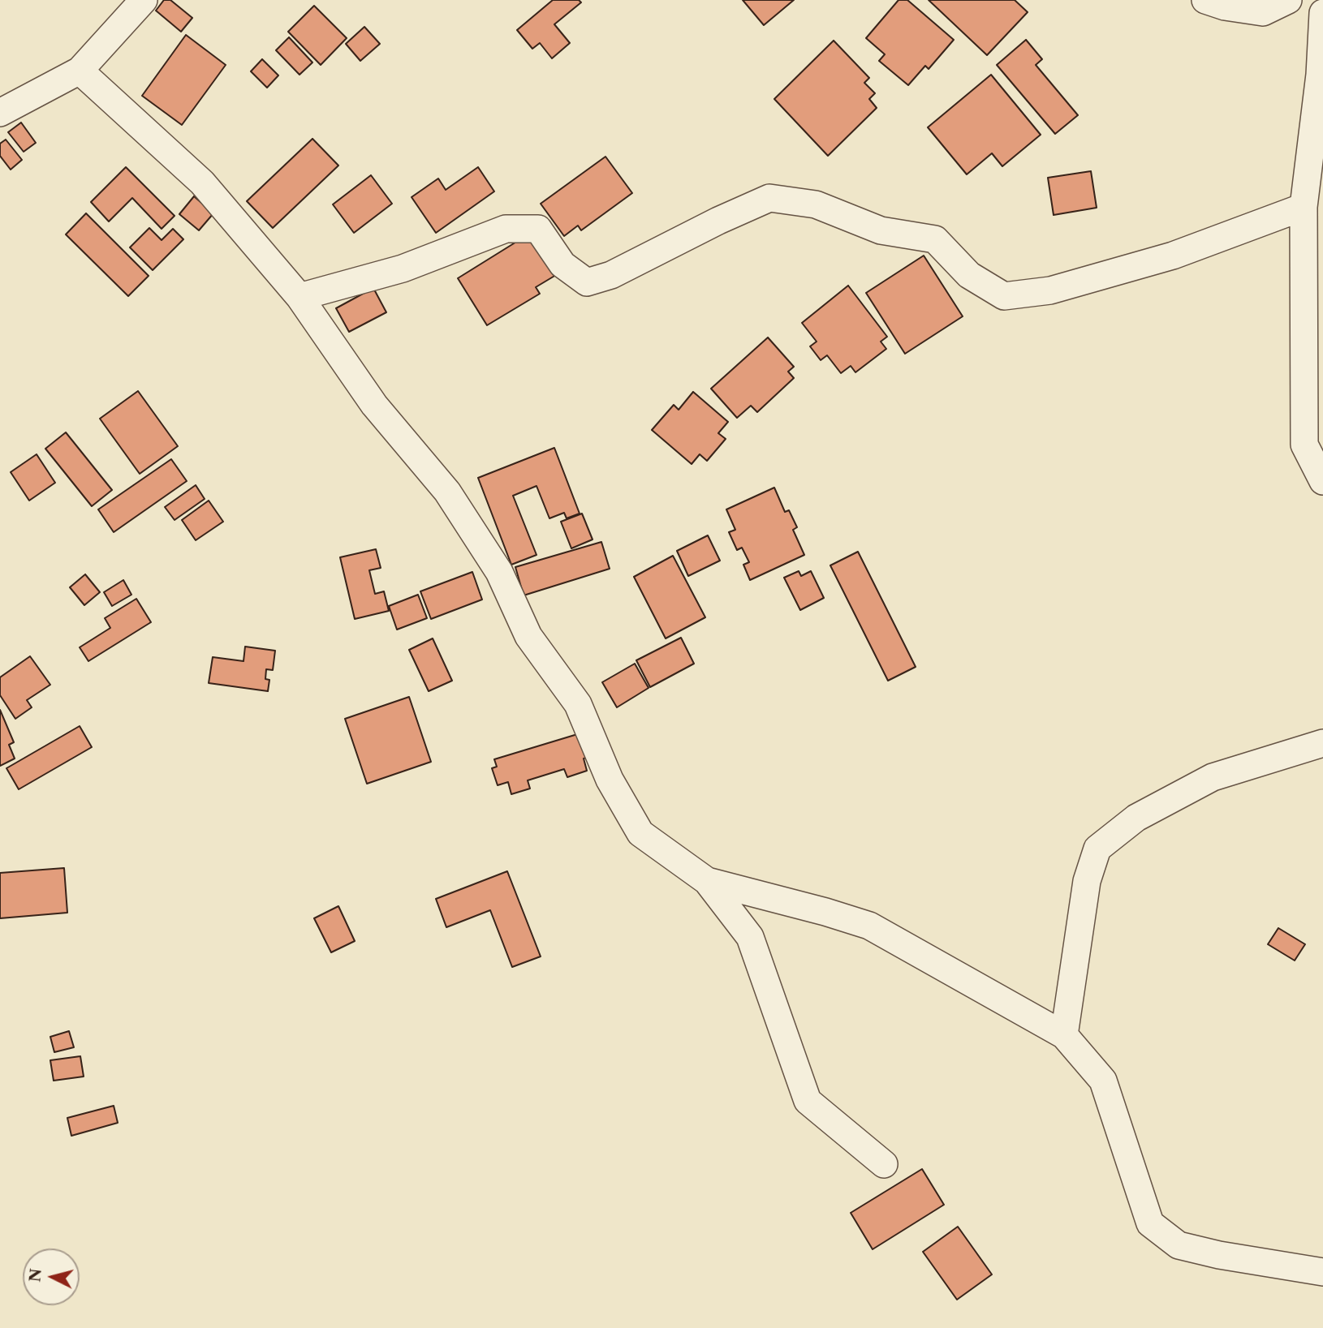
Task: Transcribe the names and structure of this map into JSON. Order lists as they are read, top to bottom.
{
  "north": "left"
}
